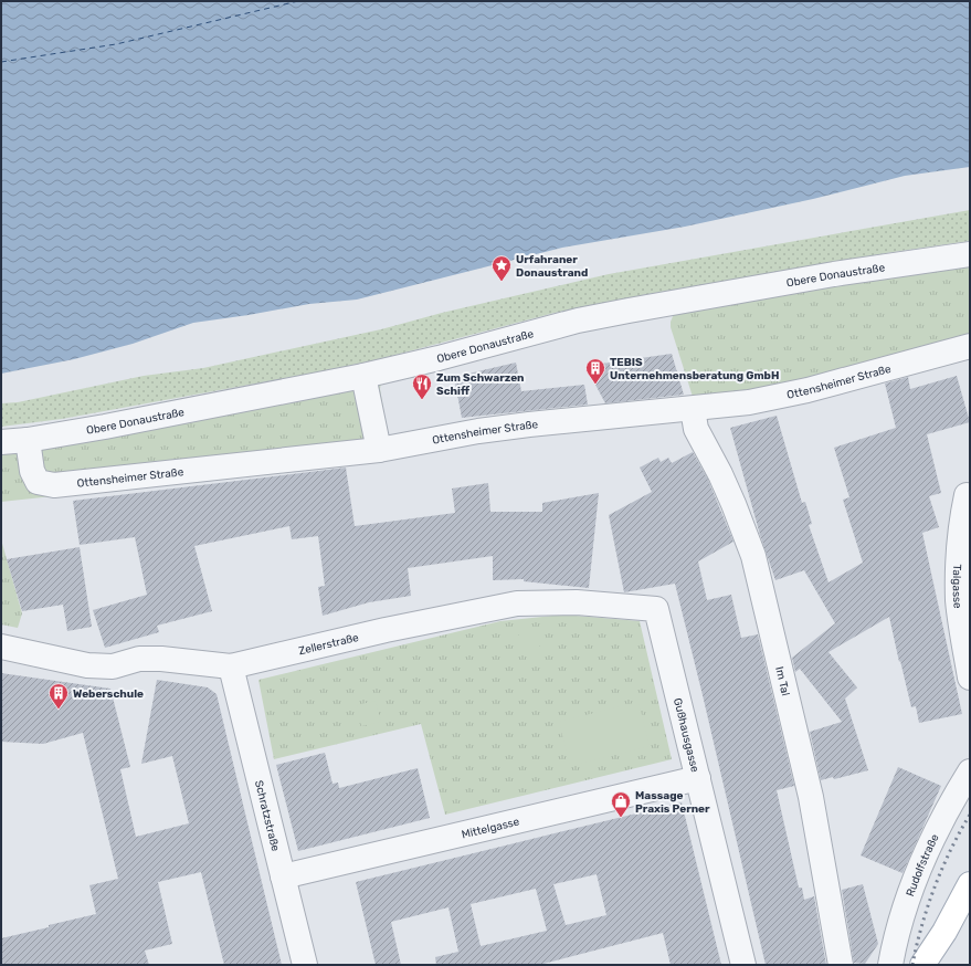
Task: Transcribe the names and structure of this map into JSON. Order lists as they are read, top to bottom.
{
  "streets": {
    "street": [
      "Obere Donaustraße",
      "Ottensheimer Straße",
      "Talgasse",
      "Zellerstraße",
      "Im Tal",
      "Gußhausgasse",
      "Schratzstraße",
      "Mittelgasse",
      "Rudolfstraße"
    ]
  },
  "crossings": [
    ["Obere Donaustraße", "Ottensheimer Straße"],
    ["Ottensheimer Straße", "Im Tal"],
    ["Zellerstraße", "Gußhausgasse"],
    ["Zellerstraße", "Schratzstraße"],
    ["Gußhausgasse", "Mittelgasse"],
    ["Schratzstraße", "Mittelgasse"]
  ],
  "places": {
    "place": ["Urfahraner Donaustrand"],
    "building": ["TEBIS Unternehmensberatung GmbH", "Weberschule"],
    "restaurant": ["Zum Schwarzen Schiff"],
    "shop": ["Massage Praxis Perner"]
  }
}
